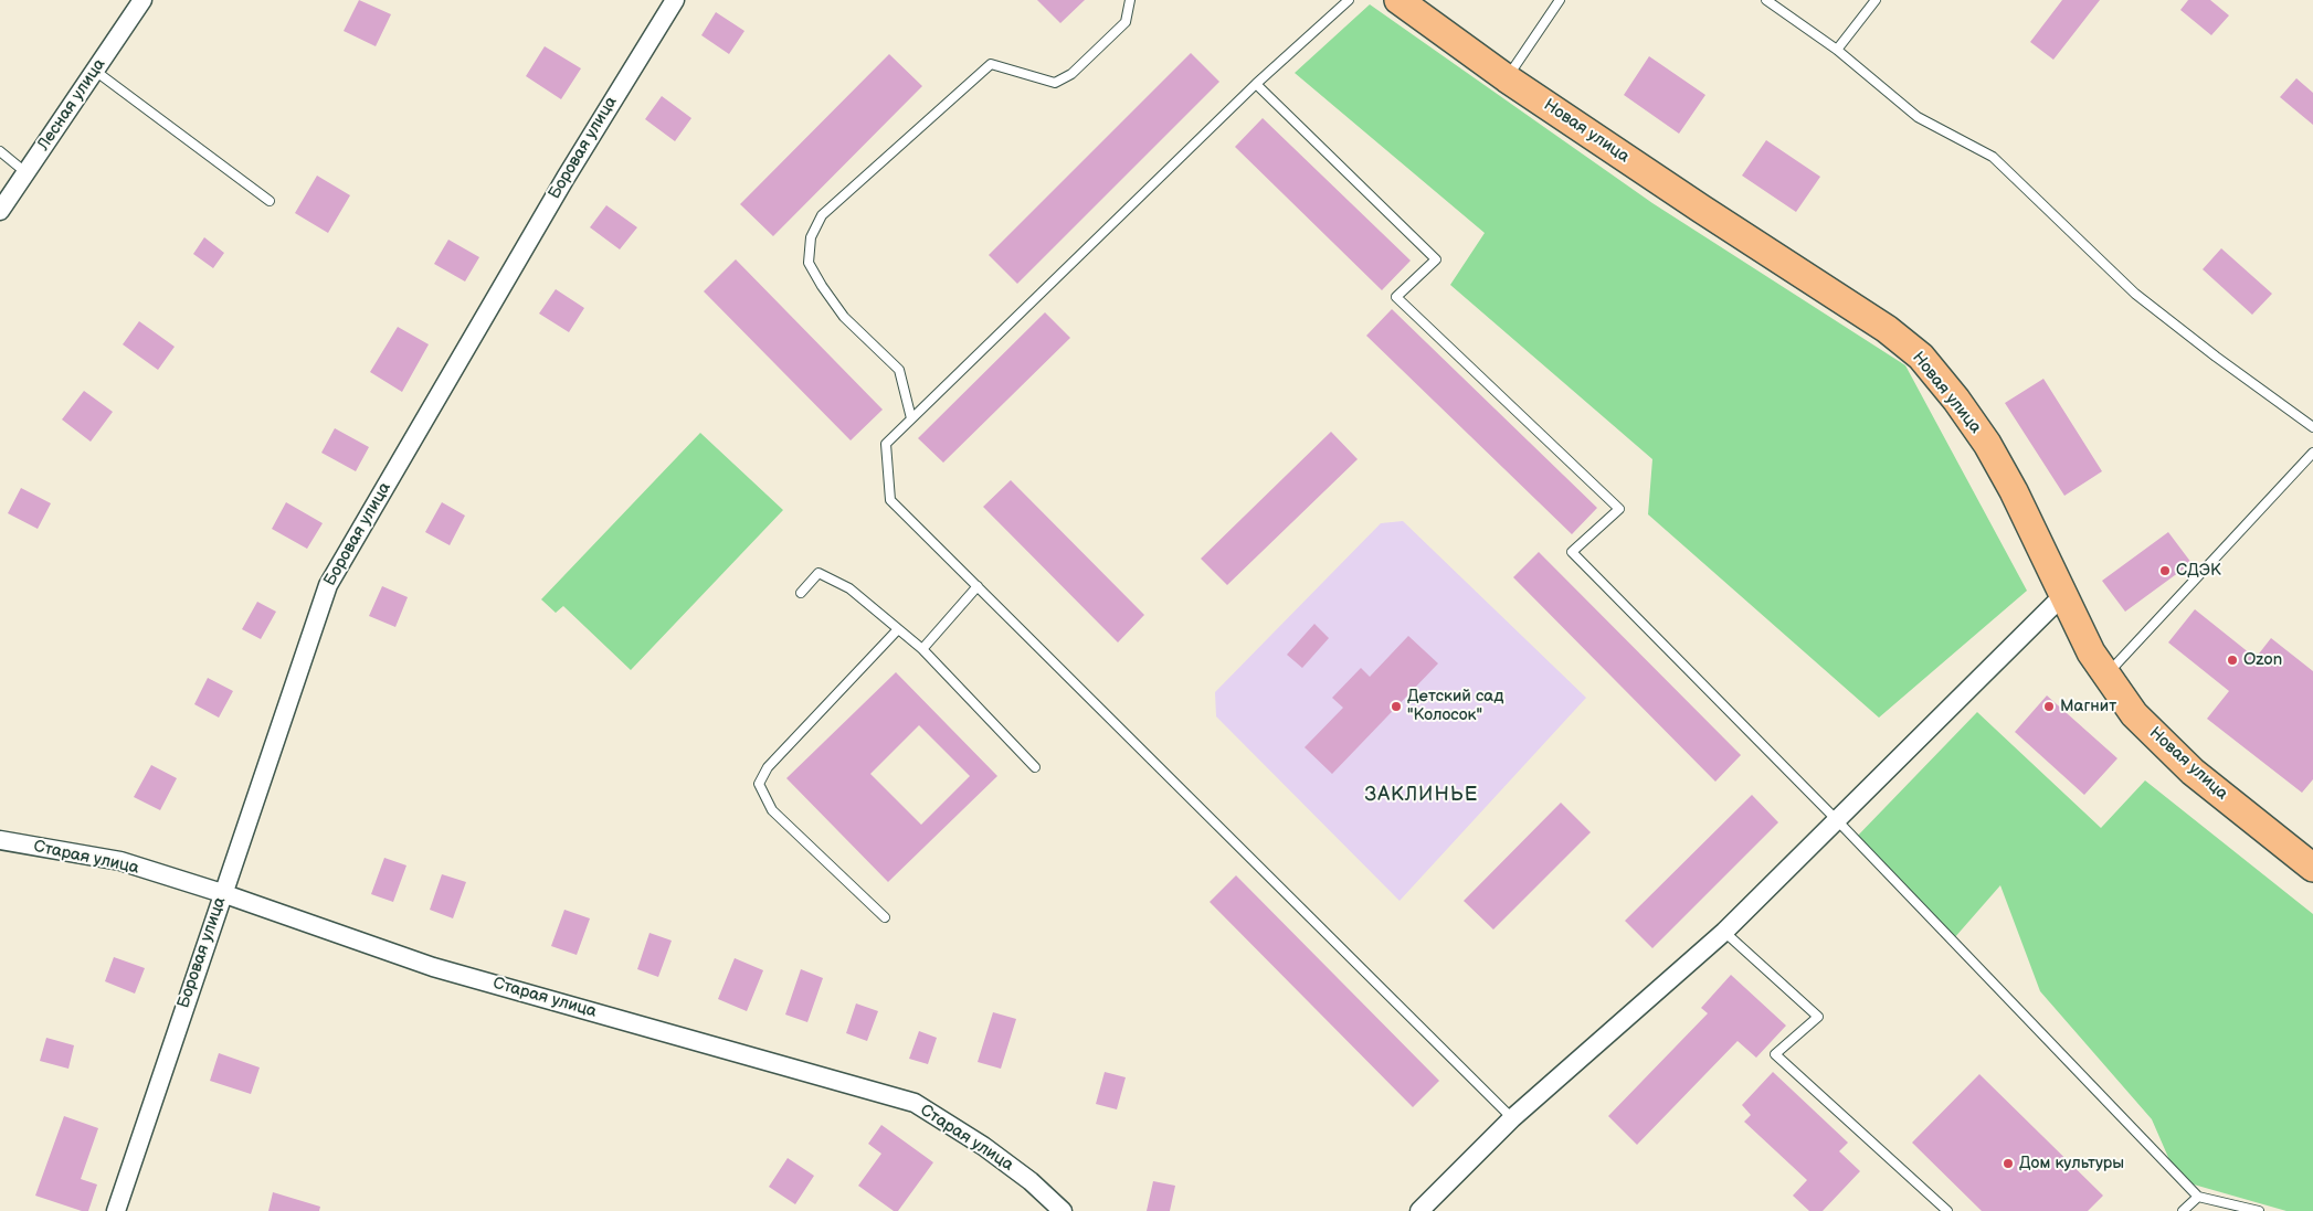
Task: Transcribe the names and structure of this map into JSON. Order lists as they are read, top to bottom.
{
  "streets": {
    "main road": ["Новая улица"],
    "street": ["Лесная улица", "Боровая улица", "Старая улица"]
  },
  "crossings": [
    ["Боровая улица", "Старая улица"]
  ],
  "districts": ["ЗАКЛИНЬЕ"],
  "places": [
    "СДЭК",
    "Ozon",
    "Детский сад \"Колосок\"",
    "Магнит",
    "Дом культуры"
  ]
}
